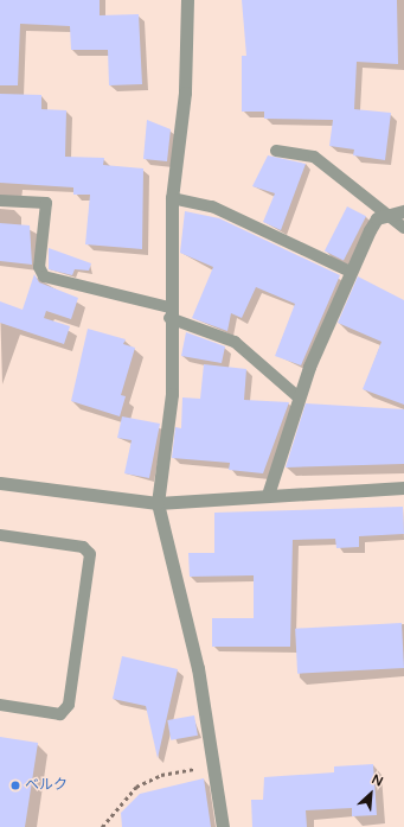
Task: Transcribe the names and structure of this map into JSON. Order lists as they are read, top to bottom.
{
  "places": ["ベルク"],
  "north": "top right"
}
